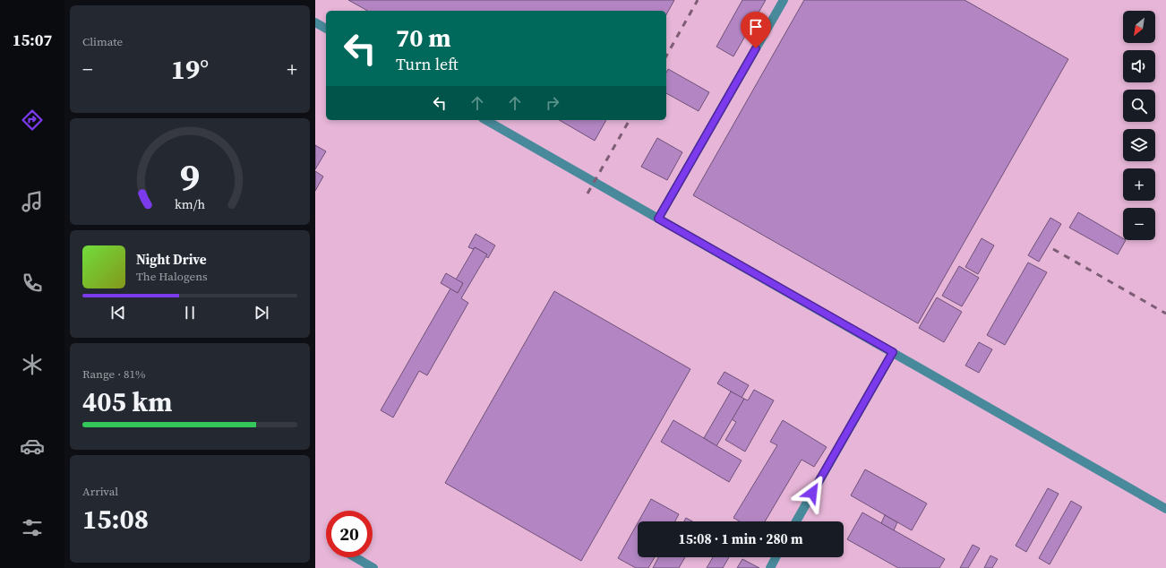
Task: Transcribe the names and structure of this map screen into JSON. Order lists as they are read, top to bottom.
{
  "north": "bottom left",
  "page": {
    "tabs": "15:07",
    "tile": [
      "Climate",
      ["Range · 81%", "405 km"],
      ["Arrival", "15:08"]
    ],
    "map_buttons": ["+", "−"],
    "turn": ["70 m", "Turn left"],
    "heat": ["−", "19°", "+"],
    "song": ["Night Drive", "The Halogens"],
    "limit": "20",
    "trip": "15:08 · 1 min · 280 m",
    "gauge": ["9", "km/h"]
  }
}
